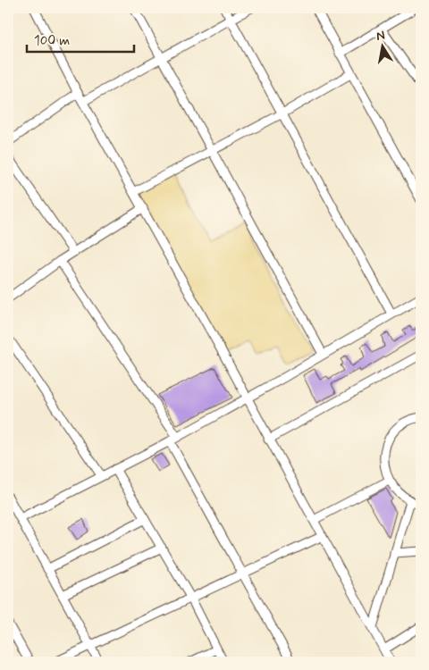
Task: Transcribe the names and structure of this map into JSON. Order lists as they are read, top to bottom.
{
  "scale_bar": "100 m",
  "north": "top"
}
